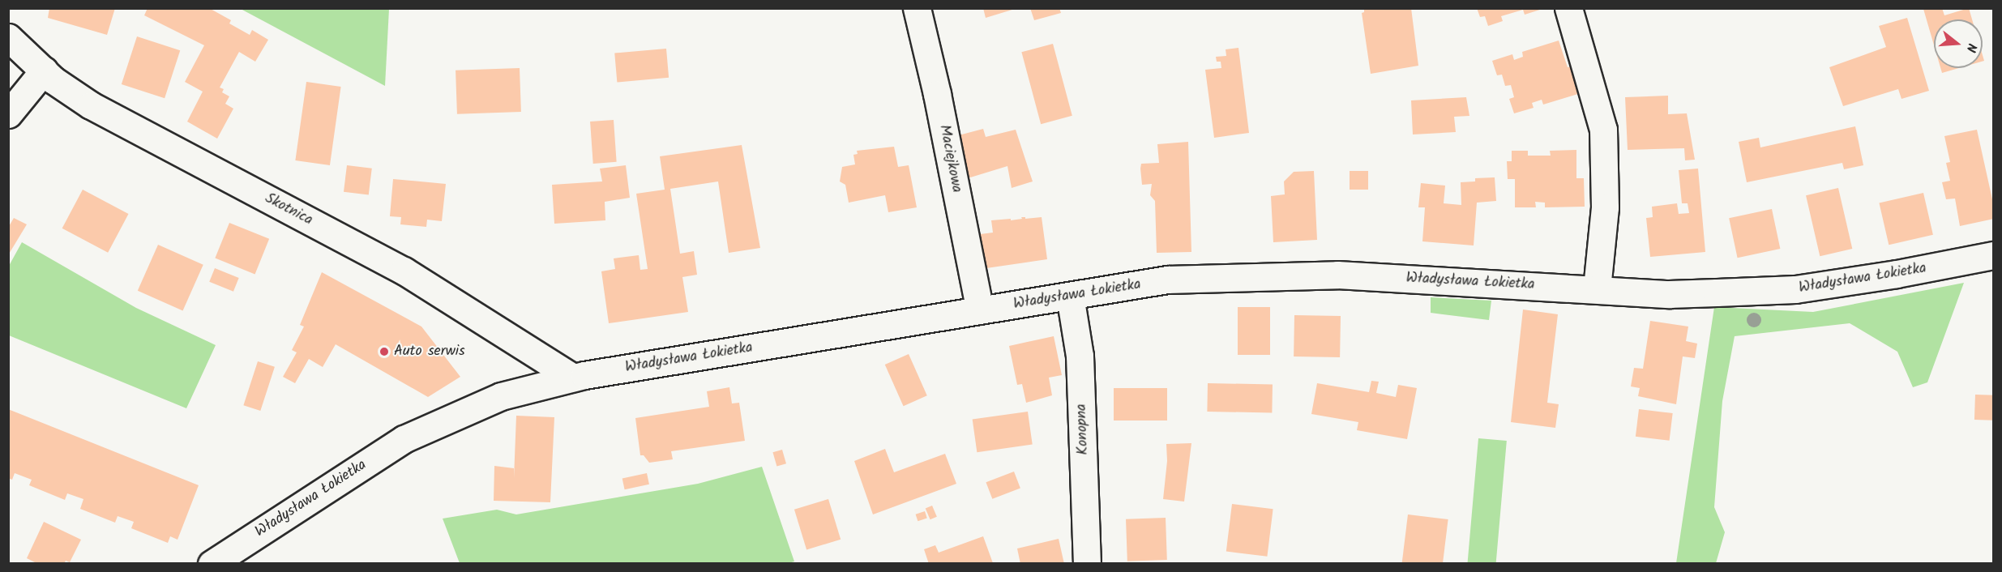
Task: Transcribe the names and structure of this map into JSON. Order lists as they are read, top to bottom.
{
  "streets": {
    "street": [
      "Maciejkowa",
      "Skotnica",
      "Władysława Łokietka",
      "Konopna"
    ]
  },
  "crossings": [
    ["Maciejkowa", "Władysława Łokietka"],
    ["Skotnica", "Władysława Łokietka"],
    ["Władysława Łokietka", "Konopna"]
  ],
  "places": ["Auto serwis"],
  "north": "right"
}
